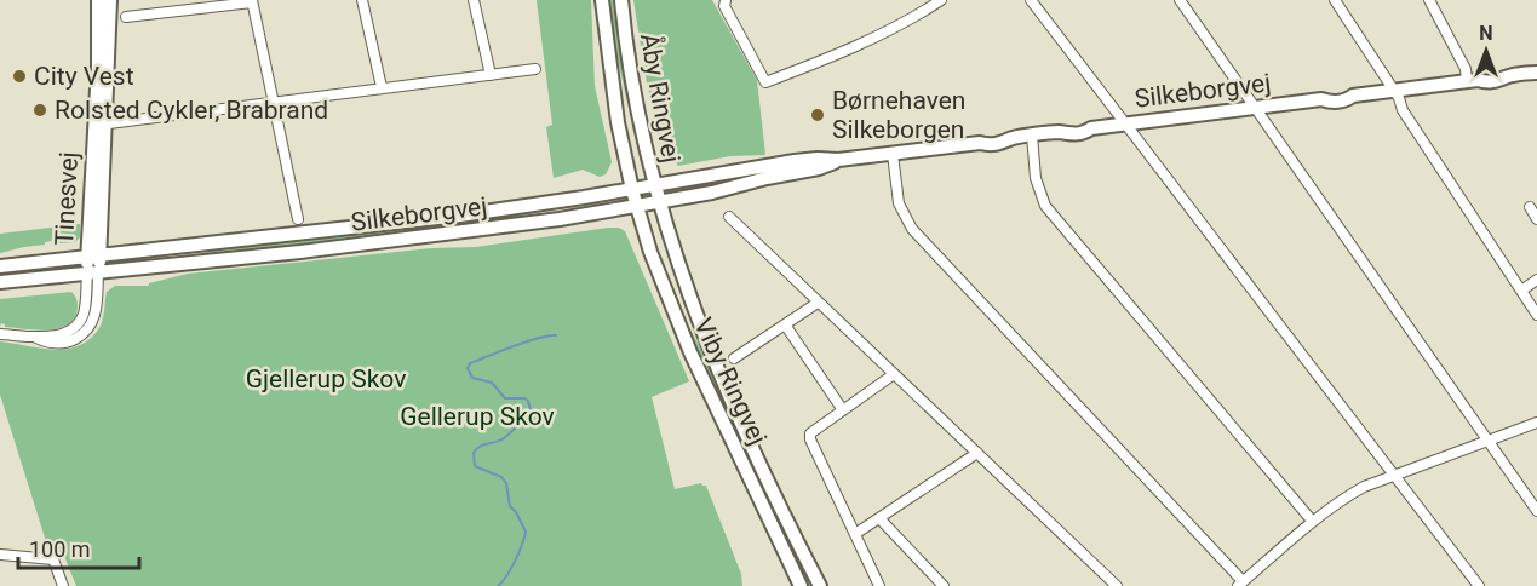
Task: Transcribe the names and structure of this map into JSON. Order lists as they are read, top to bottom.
{
  "streets": {
    "main road": [
      "Silkeborgvej",
      "Åby Ringvej",
      "Tinesvej",
      "Viby Ringvej"
    ]
  },
  "crossings": [
    ["Silkeborgvej", "Åby Ringvej"],
    ["Silkeborgvej", "Tinesvej"],
    ["Silkeborgvej", "Viby Ringvej"],
    ["Åby Ringvej", "Viby Ringvej"]
  ],
  "parks": ["Gjellerup Skov", "Gellerup Skov"],
  "places": ["City Vest", "Rolsted Cykler, Brabrand", "Børnehaven Silkeborgen"],
  "scale_bar": "100 m",
  "north": "top"
}
